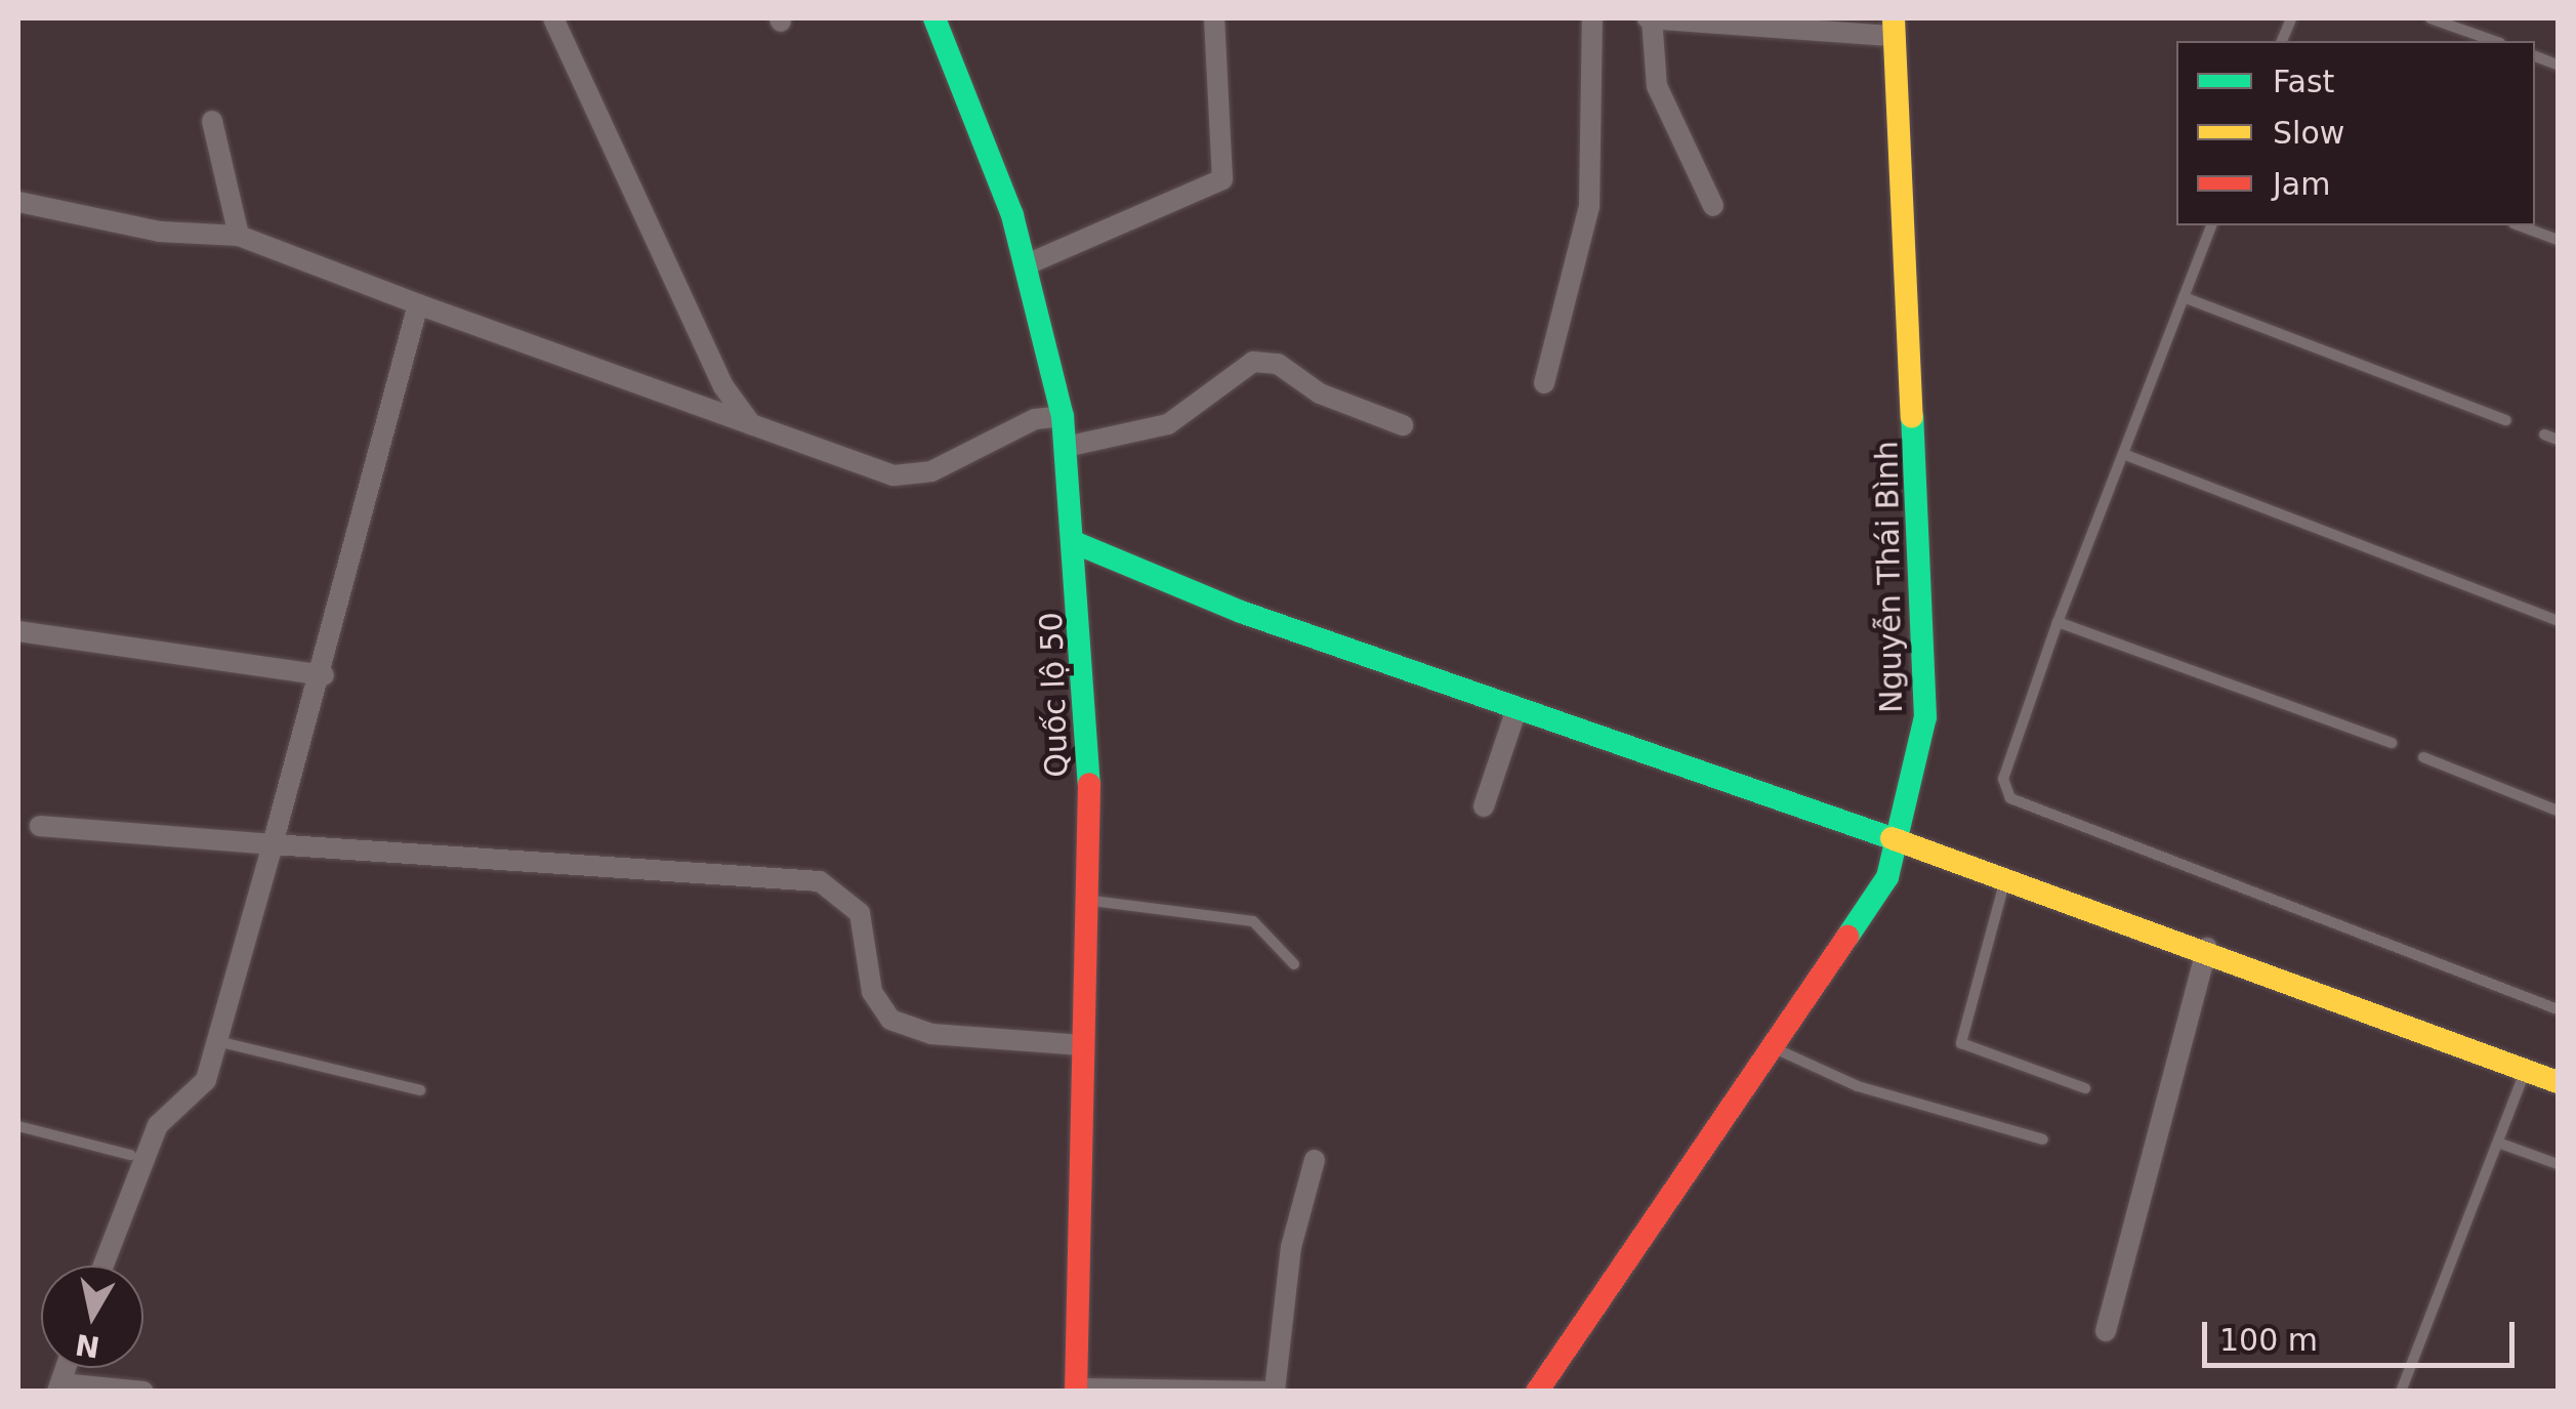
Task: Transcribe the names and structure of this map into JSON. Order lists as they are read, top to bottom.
{
  "streets": {
    "street": ["Nguyễn Thái Bình", "Quốc lộ 50"]
  },
  "legend": ["Fast", "Slow", "Jam"],
  "scale_bar": "100 m",
  "north": "bottom"
}
